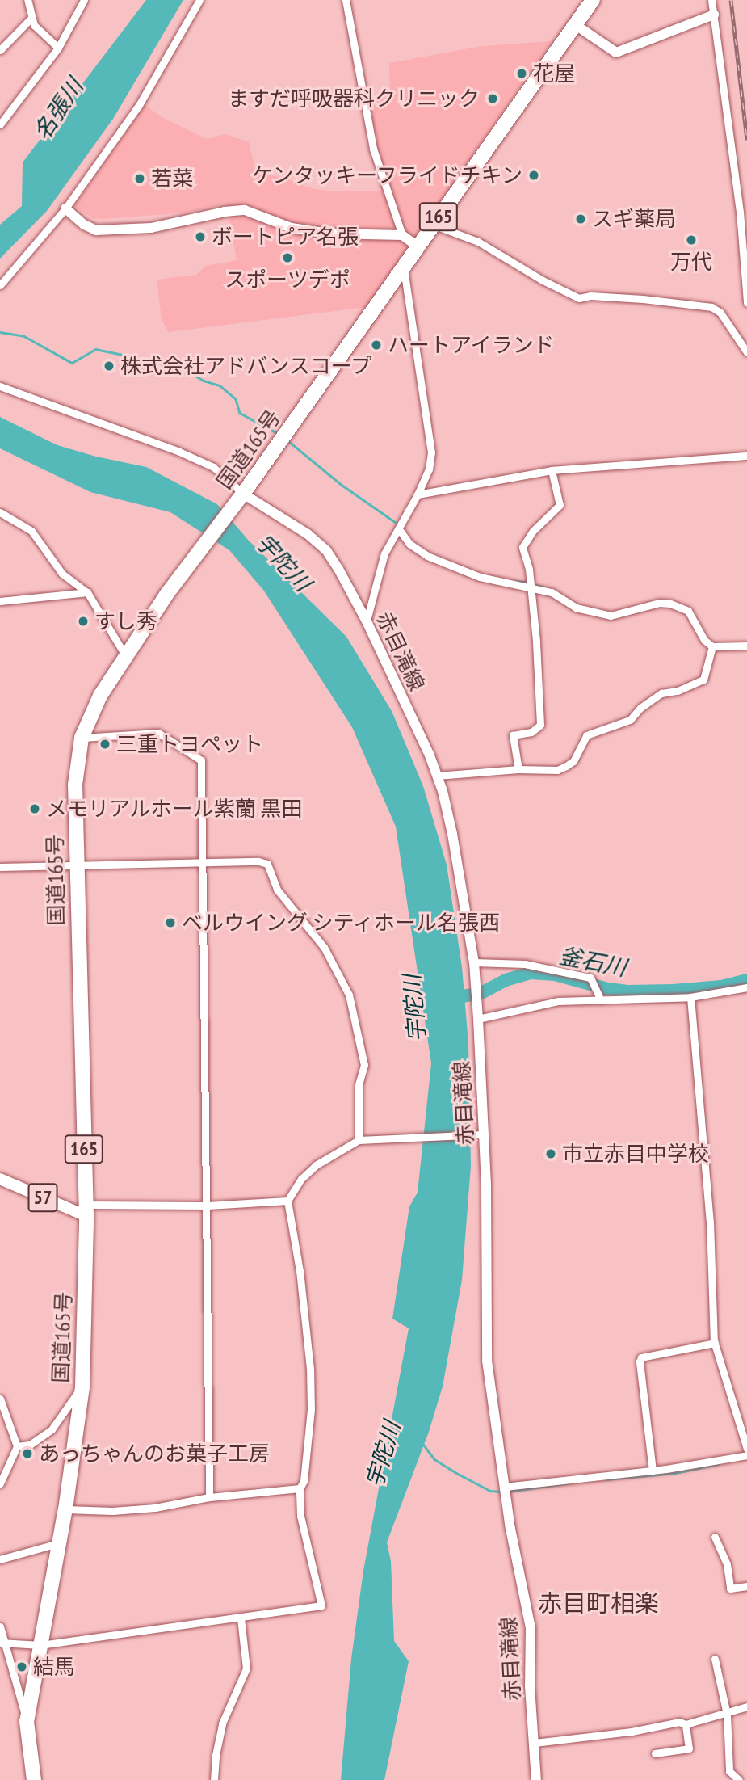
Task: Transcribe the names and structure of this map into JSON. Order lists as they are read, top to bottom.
{
  "streets": {
    "highway": ["165", "国道165号"],
    "main road": ["赤目滝線", "57"]
  },
  "crossings": [
    ["国道165号", "赤目滝線"],
    ["国道165号", "57"]
  ],
  "districts": ["赤目町相楽"],
  "water": ["名張川", "宇陀川", "釜石川"],
  "places": [
    "花屋",
    "ますだ呼吸器科クリニック",
    "ケンタッキーフライドチキン",
    "若菜",
    "スギ薬局",
    "ボートピア名張",
    "万代",
    "スポーツデポ",
    "ハートアイランド",
    "株式会社アドバンスコープ",
    "すし秀",
    "三重トヨペット",
    "メモリアルホール紫蘭 黒田",
    "ベルウイング シティホール名張西",
    "市立赤目中学校",
    "あっちゃんのお菓子工房",
    "結馬"
  ]
}
